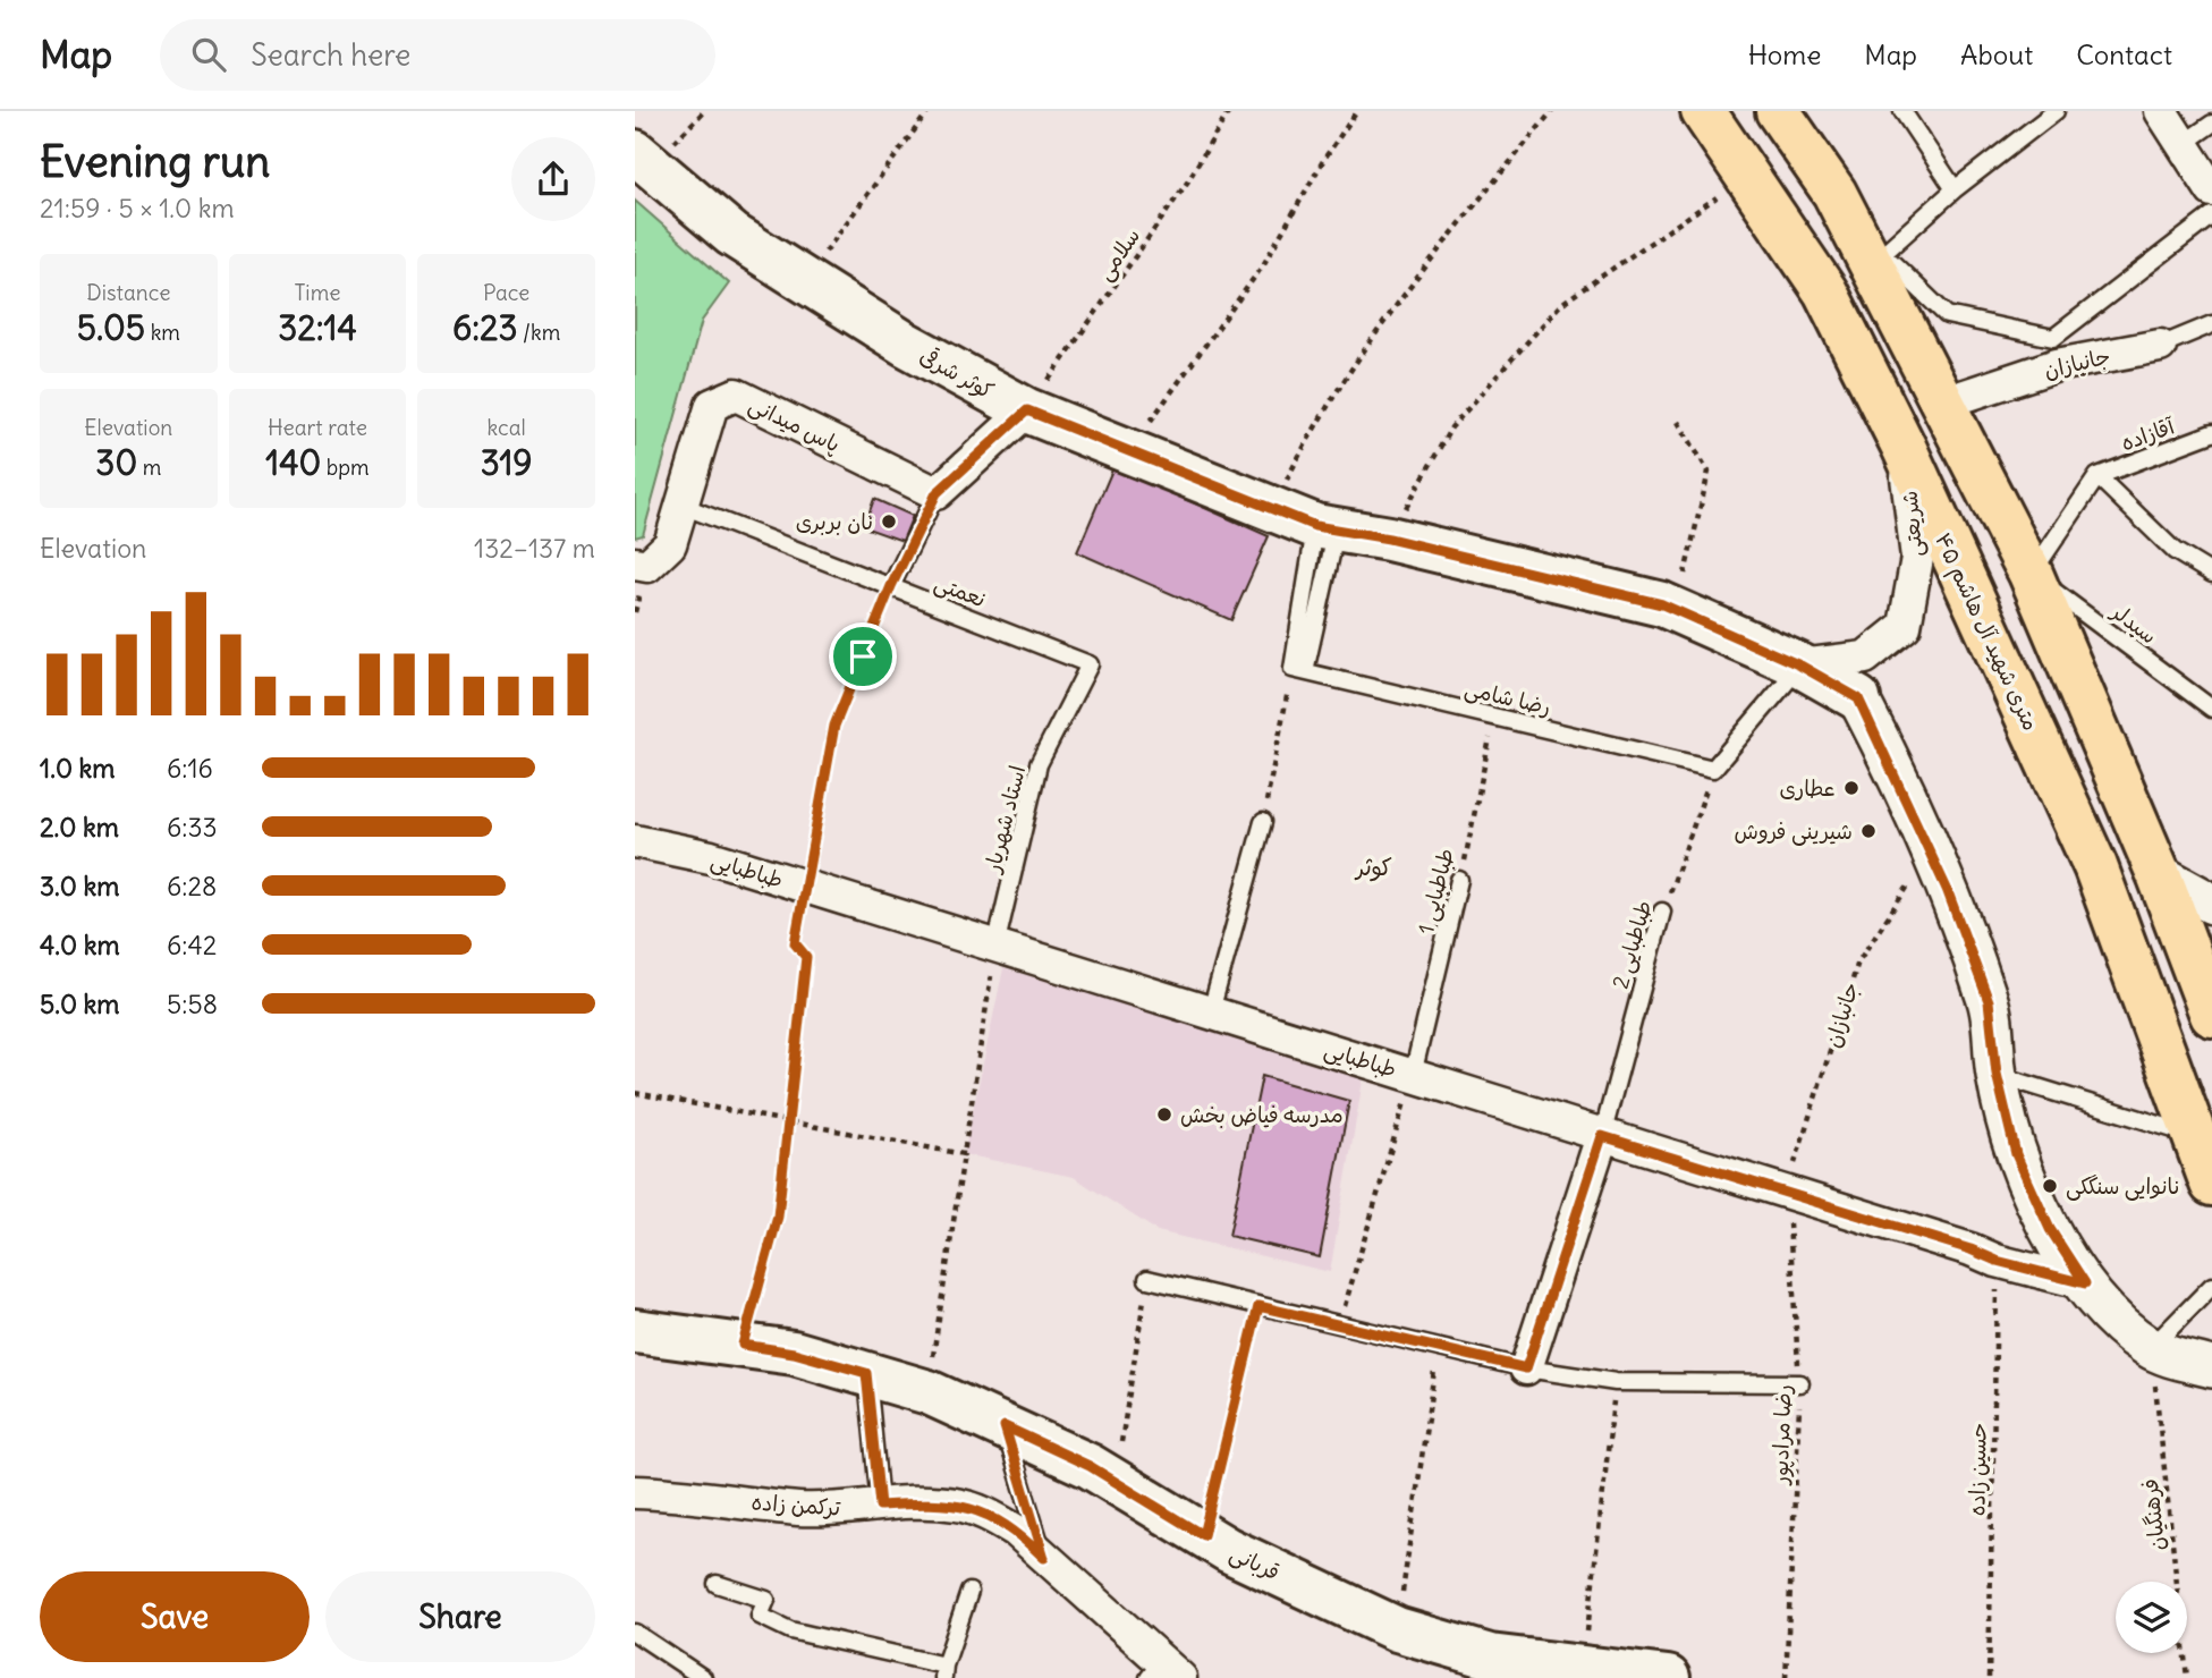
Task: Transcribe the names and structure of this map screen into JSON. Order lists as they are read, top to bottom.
{
  "streets": {
    "main road": ["کوثر شرقی", "۴۵ متری شهید آل هاشم", "قربانی"],
    "street": [
      "جانبازان",
      "پاس میدانی",
      "شریعتی",
      "طباطبایی",
      "ترکمن زاده"
    ],
    "lane": [
      "آقازاده",
      "نعمتی",
      "سیدلر",
      "رضا شامی",
      "استاد شهریار",
      "طباطبایی 1",
      "طباطبایی 2"
    ],
    "path": [
      "سلامی",
      "رضا مرادپور",
      "حسین زاده",
      "فرهنگیان"
    ]
  },
  "crossings": [
    ["سلامی", "کوثر شرقی"],
    ["جانبازان", "طباطبایی"],
    ["جانبازان", "رضا مرادپور"],
    ["کوثر شرقی", "شریعتی"],
    ["پاس میدانی", "نعمتی"],
    ["شریعتی", "۴۵ متری شهید آل هاشم"],
    ["نعمتی", "استاد شهریار"],
    ["رضا شامی", "طباطبایی 1"],
    ["رضا شامی", "طباطبایی 2"],
    ["استاد شهریار", "طباطبایی"],
    ["طباطبایی", "طباطبایی 1"],
    ["طباطبایی", "طباطبایی 2"],
    ["طباطبایی", "رضا مرادپور"],
    ["طباطبایی", "حسین زاده"]
  ],
  "districts": ["کوثر"],
  "places": [
    "نان بربری",
    "عطاری",
    "شیرینی فروش",
    "مدرسه فیاض بخش",
    "نانوایی سنگکی"
  ],
  "page": {
    "header": "Map",
    "search": "Search here",
    "nav": [
      "Home",
      "Map",
      "About",
      "Contact"
    ],
    "heading": ["Evening run", "21:59 · 5 × 1.0 km"],
    "stats": [
      ["Distance", "5.05 km"],
      ["Time", "32:14"],
      ["Pace", "6:23 /km"],
      ["Elevation", "30 m"],
      ["Heart rate", "140 bpm"],
      ["kcal", "319"]
    ],
    "chart": ["Elevation", "132–137 m"],
    "list": [
      {
        "name": "1.0 km",
        "note": "6:16"
      },
      {
        "name": "2.0 km",
        "note": "6:33"
      },
      {
        "name": "3.0 km",
        "note": "6:28"
      },
      {
        "name": "4.0 km",
        "note": "6:42"
      },
      {
        "name": "5.0 km",
        "note": "5:58"
      }
    ],
    "buttons": ["Save", "Share"]
  }
}
